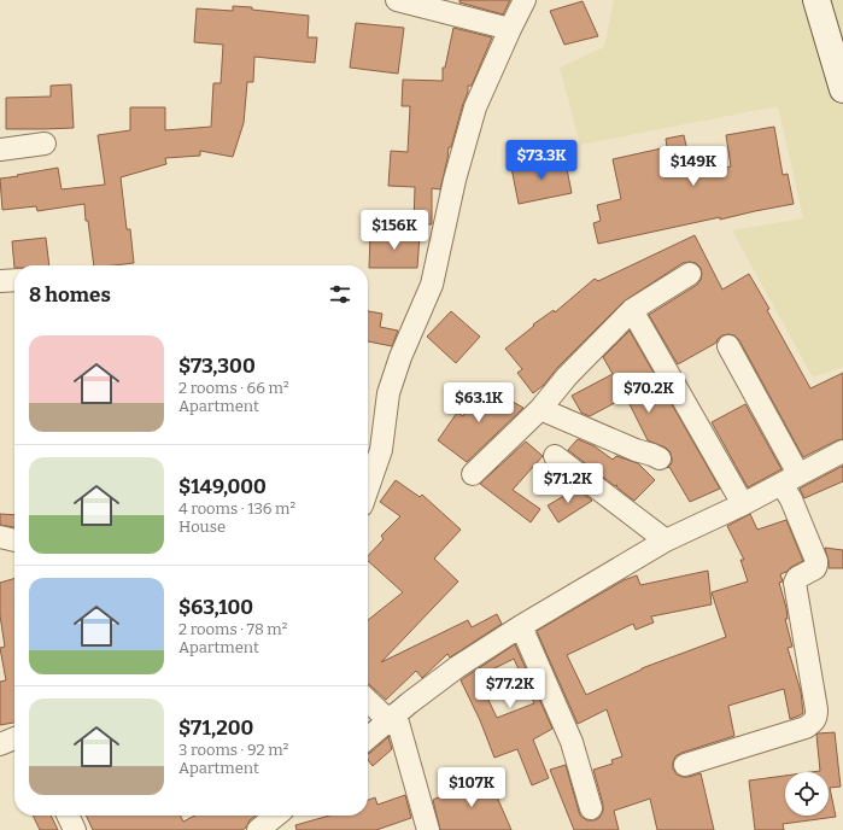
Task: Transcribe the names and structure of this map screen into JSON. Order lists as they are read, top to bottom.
{
  "page": {
    "price": [
      "$73.3K",
      "$149K",
      "$156K",
      "$70.2K",
      "$63.1K",
      "$71.2K",
      "$77.2K",
      "$107K"
    ],
    "heading": "8 homes",
    "list": [
      {
        "name": "$73,300",
        "note": "2 rooms · 66 m² · Apartment"
      },
      {
        "name": "$149,000",
        "note": "4 rooms · 136 m² · House"
      },
      {
        "name": "$63,100",
        "note": "2 rooms · 78 m² · Apartment"
      },
      {
        "name": "$71,200",
        "note": "3 rooms · 92 m² · Apartment"
      }
    ]
  }
}
